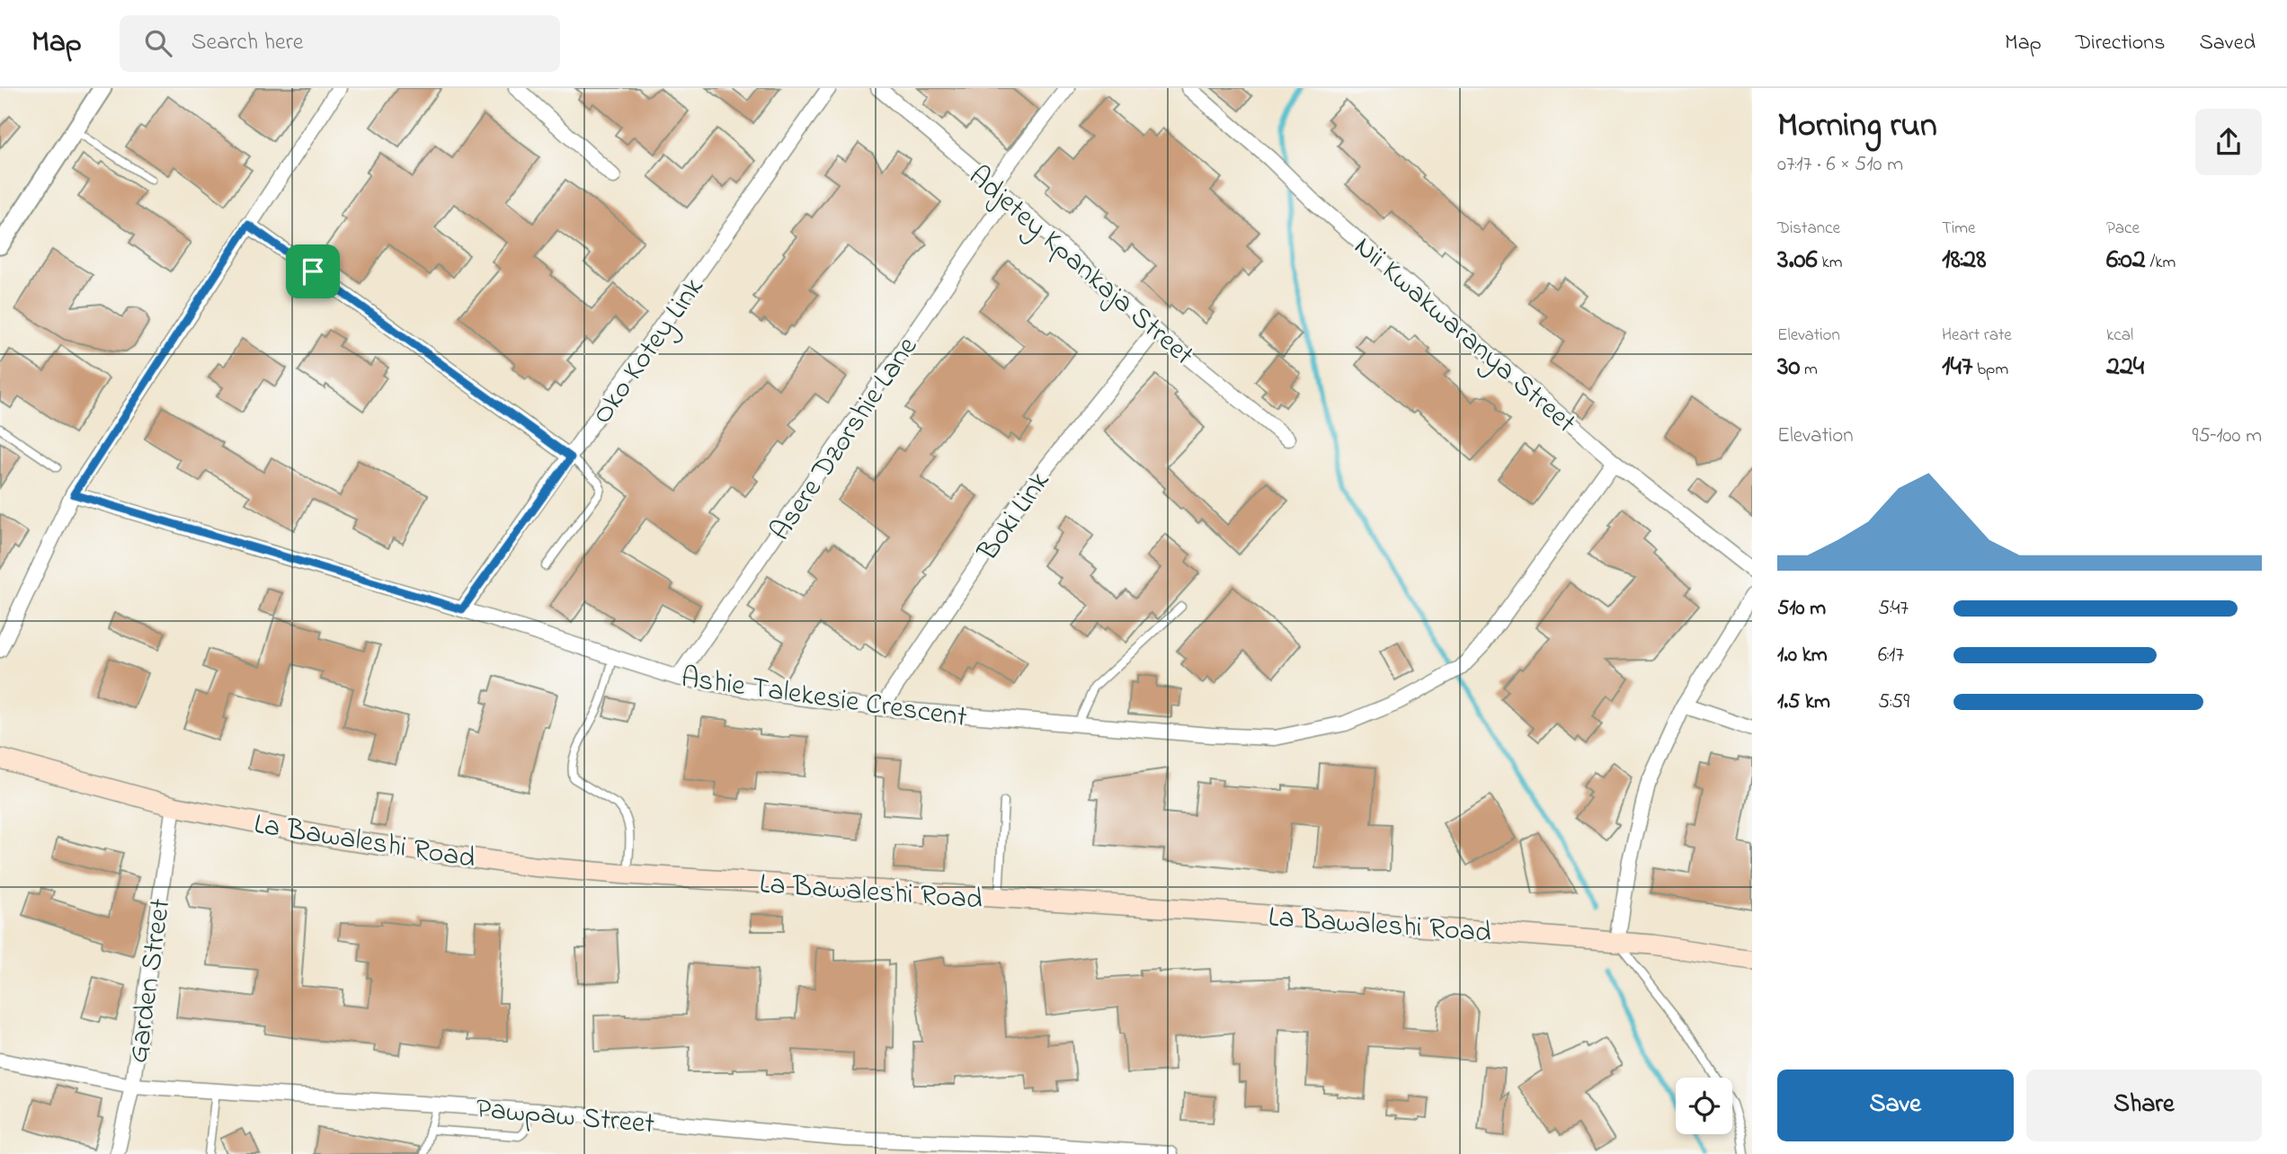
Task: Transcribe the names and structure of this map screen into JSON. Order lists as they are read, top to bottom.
{
  "streets": {
    "main road": ["La Bawaleshi Road"],
    "street": [
      "Adjetey Kpankaja Street",
      "Nii Kwakwaranya Street",
      "Oko Kotey Link",
      "Asere Dzorshie Lane",
      "Boki Link",
      "Ashie Talekesie Crescent",
      "Garden Street",
      "Pawpaw Street"
    ]
  },
  "crossings": [
    ["Adjetey Kpankaja Street", "Asere Dzorshie Lane"],
    ["Adjetey Kpankaja Street", "Boki Link"],
    ["Nii Kwakwaranya Street", "Ashie Talekesie Crescent"],
    ["Oko Kotey Link", "Ashie Talekesie Crescent"],
    ["Asere Dzorshie Lane", "Ashie Talekesie Crescent"],
    ["Boki Link", "Ashie Talekesie Crescent"],
    ["La Bawaleshi Road", "Garden Street"],
    ["Garden Street", "Pawpaw Street"]
  ],
  "page": {
    "header": "Map",
    "search": "Search here",
    "nav": ["Map", "Directions", "Saved"],
    "heading": ["Morning run", "07:17 · 6 × 510 m"],
    "stats": [
      ["Distance", "3.06 km"],
      ["Time", "18:28"],
      ["Pace", "6:02 /km"],
      ["Elevation", "30 m"],
      ["Heart rate", "147 bpm"],
      ["kcal", "224"]
    ],
    "chart": ["Elevation", "95–100 m"],
    "list": [
      {
        "name": "510 m",
        "note": "5:47"
      },
      {
        "name": "1.0 km",
        "note": "6:17"
      },
      {
        "name": "1.5 km",
        "note": "5:59"
      }
    ],
    "buttons": ["Save", "Share"]
  }
}
